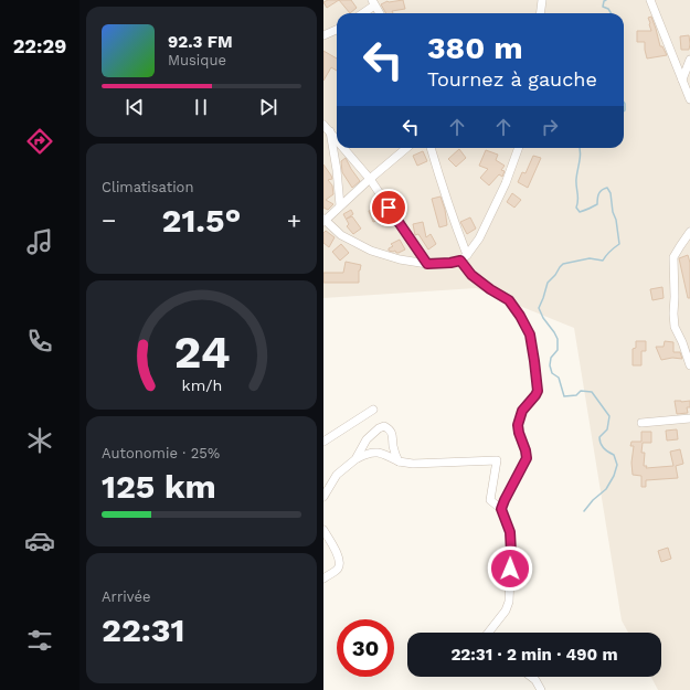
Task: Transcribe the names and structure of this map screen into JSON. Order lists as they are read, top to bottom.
{
  "page": {
    "tabs": "22:29",
    "turn": ["380 m", "Tournez à gauche"],
    "song": ["92.3 FM", "Musique"],
    "tile": [
      "Climatisation",
      ["Autonomie · 25%", "125 km"],
      ["Arrivée", "22:31"]
    ],
    "heat": ["−", "21.5°", "+"],
    "limit": "30",
    "trip": "22:31 · 2 min · 490 m",
    "gauge": ["24", "km/h"]
  }
}
